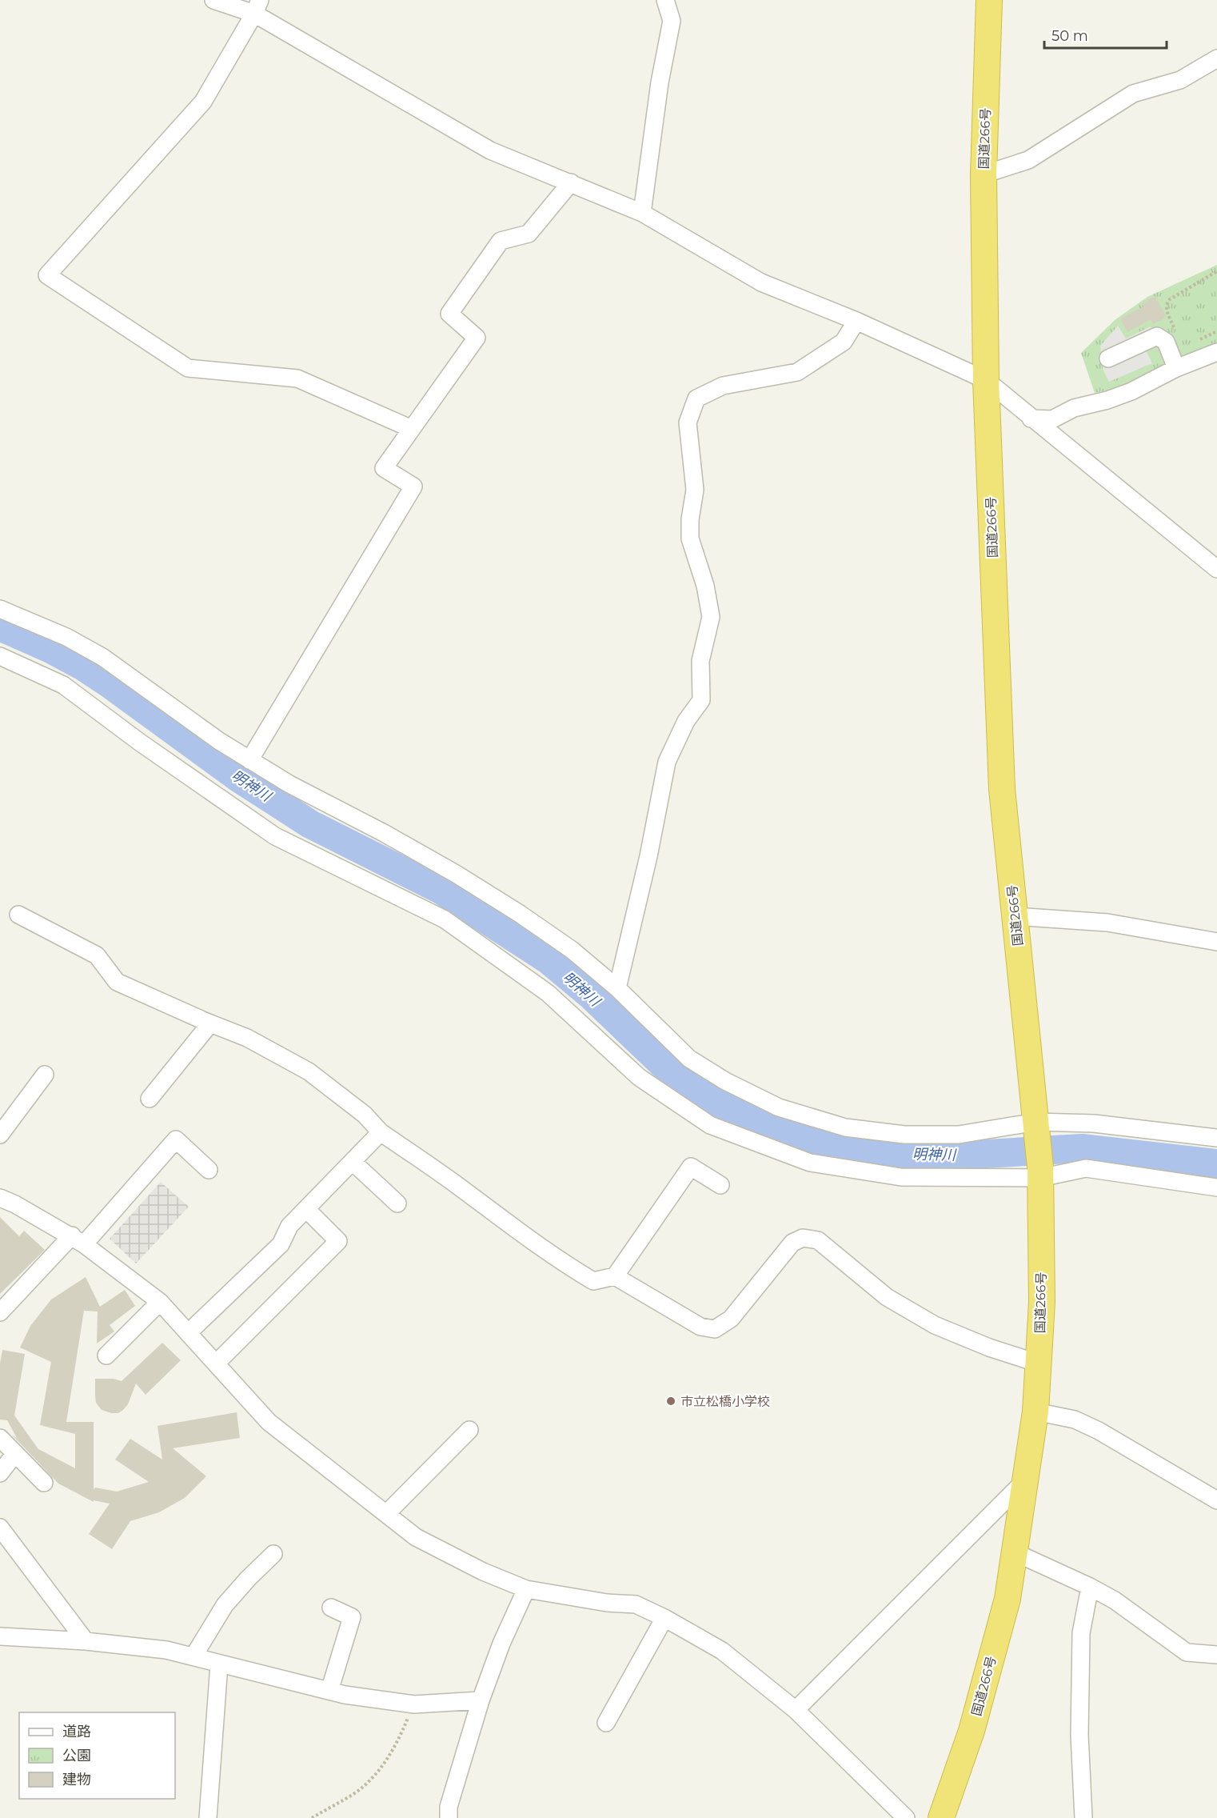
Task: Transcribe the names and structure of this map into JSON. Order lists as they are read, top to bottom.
{
  "streets": {
    "highway": ["国道266号"]
  },
  "water": ["明神川"],
  "places": ["市立松橋小学校"],
  "legend": ["道路", "公園", "建物"],
  "scale_bar": "50 m"
}
